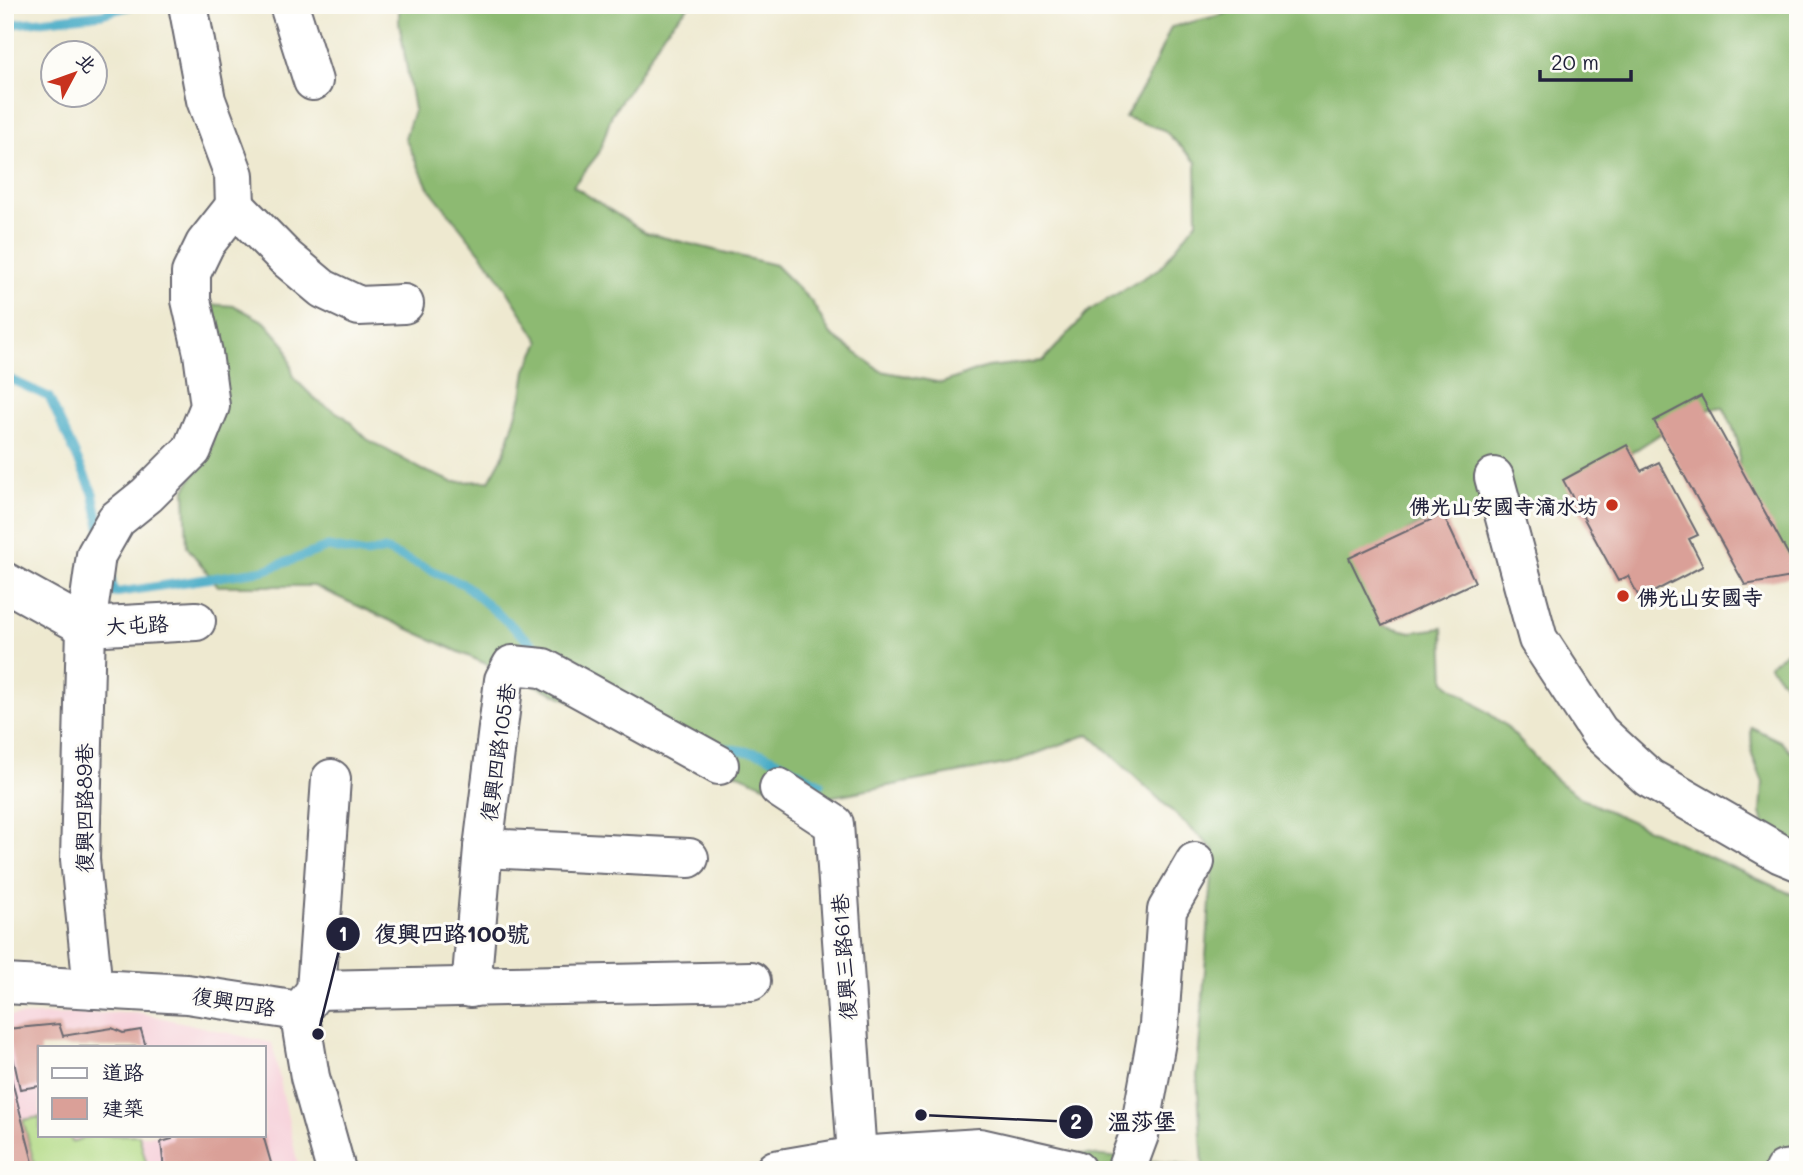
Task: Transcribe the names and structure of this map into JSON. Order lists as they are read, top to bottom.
{
  "streets": {
    "street": [
      "大屯路",
      "復興四路105巷",
      "復興四路89巷",
      "復興三路61巷",
      "復興四路"
    ]
  },
  "crossings": [
    ["大屯路", "復興四路89巷"],
    ["復興四路105巷", "復興四路"],
    ["復興四路89巷", "復興四路"]
  ],
  "places": [
    "佛光山安國寺滴水坊",
    "佛光山安國寺",
    "復興四路100號",
    "溫莎堡"
  ],
  "legend": ["道路", "建築"],
  "scale_bar": "20 m",
  "north": "top right"
}
